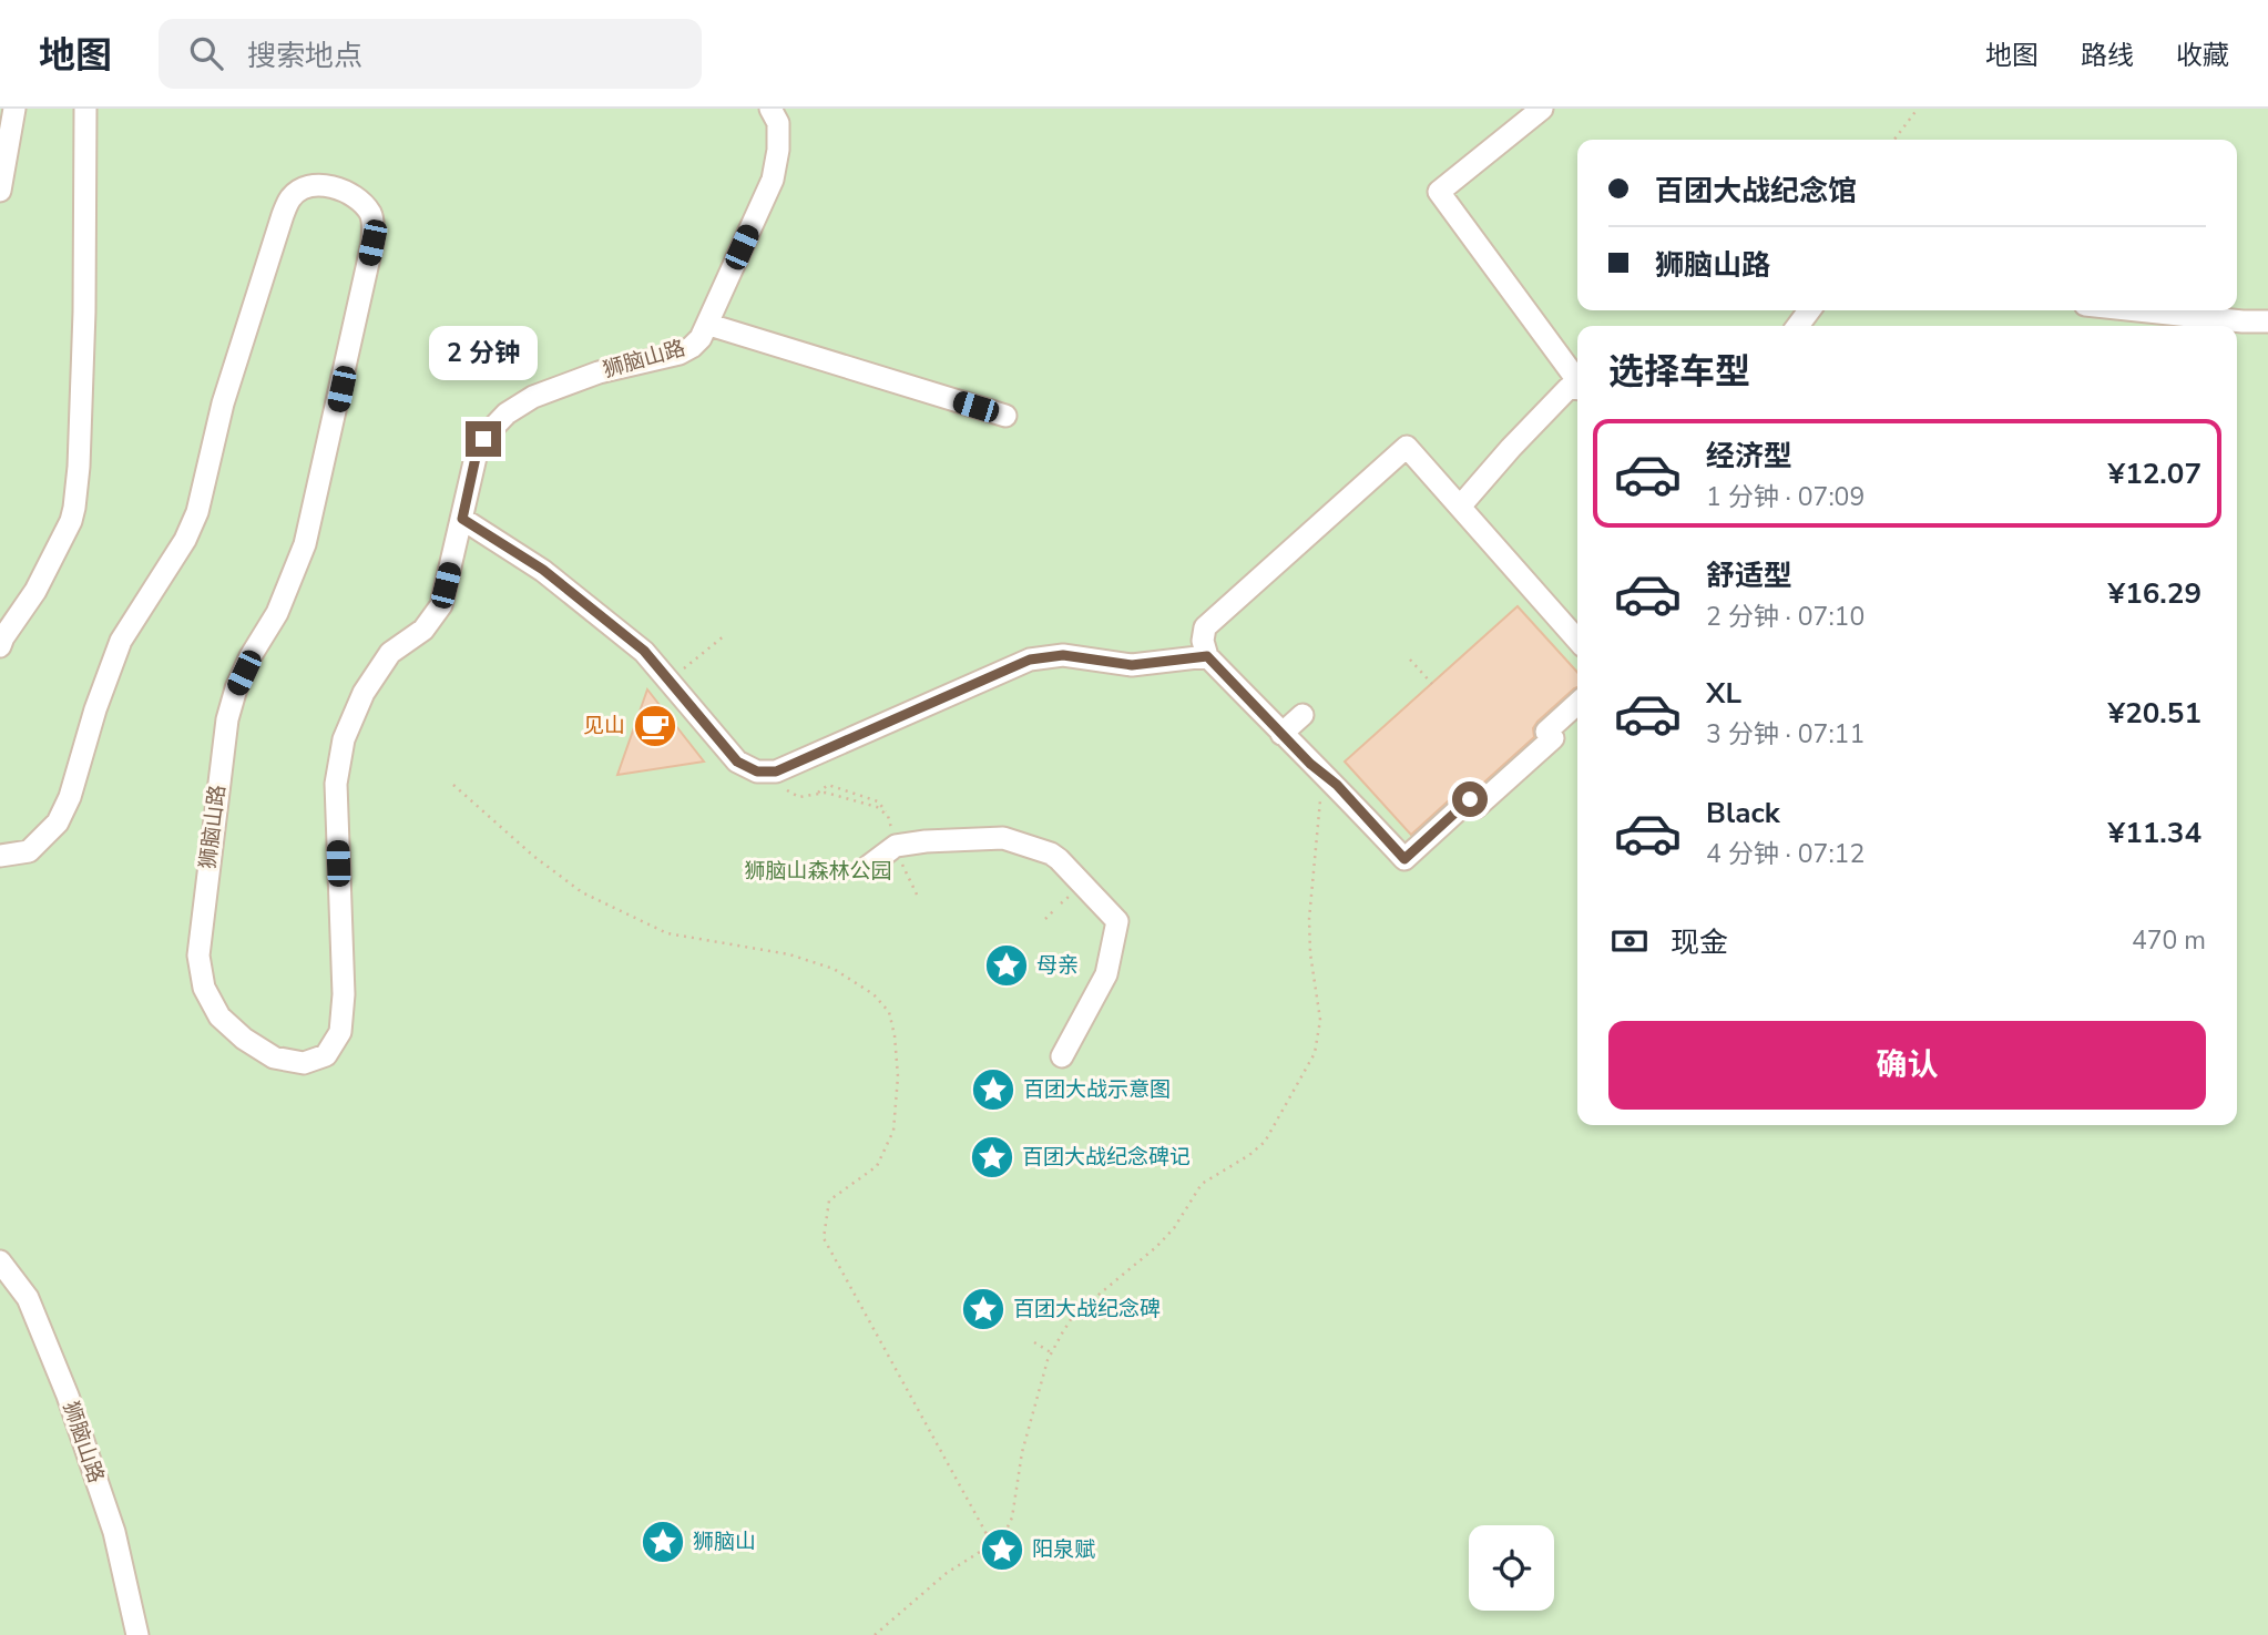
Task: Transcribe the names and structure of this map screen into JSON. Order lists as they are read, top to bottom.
{
  "streets": {
    "street": ["狮脑山路"]
  },
  "parks": ["狮脑山森林公园"],
  "places": {
    "cafe": ["见山"],
    "place": [
      "母亲",
      "百团大战示意图",
      "百团大战纪念碑记",
      "百团大战纪念碑",
      "狮脑山",
      "阳泉赋"
    ]
  },
  "page": {
    "header": "地图",
    "search": "搜索地点",
    "nav": ["地图", "路线", "收藏"],
    "banner": ["百团大战纪念馆", "狮脑山路"],
    "bubble": "2 分钟",
    "heading": "选择车型",
    "list": [
      {
        "name": "经济型",
        "note": "1 分钟 · 07:09",
        "value": "¥12.07"
      },
      {
        "name": "舒适型",
        "note": "2 分钟 · 07:10",
        "value": "¥16.29"
      },
      {
        "name": "XL",
        "note": "3 分钟 · 07:11",
        "value": "¥20.51"
      },
      {
        "name": "Black",
        "note": "4 分钟 · 07:12",
        "value": "¥11.34"
      }
    ],
    "pay": ["现金", "470 m"],
    "buttons": "确认"
  }
}
